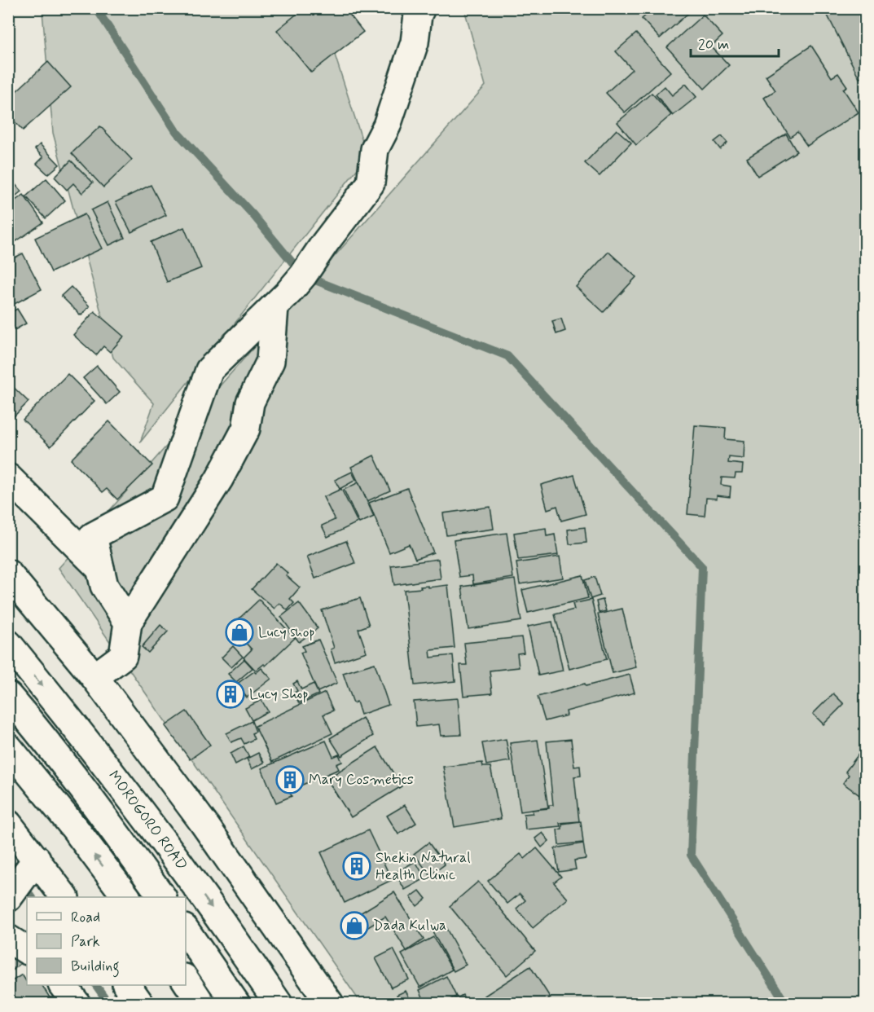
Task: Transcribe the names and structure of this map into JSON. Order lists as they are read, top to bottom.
{
  "streets": {
    "main road": ["MOROGORO ROAD"]
  },
  "places": {
    "shop": ["Lucy shop", "Dada Kulwa"],
    "building": ["Lucy Shop", "Mary Cosmetics", "Shekin Natural Health Clinic"]
  },
  "legend": ["Road", "Park", "Building"],
  "scale_bar": "20 m"
}
